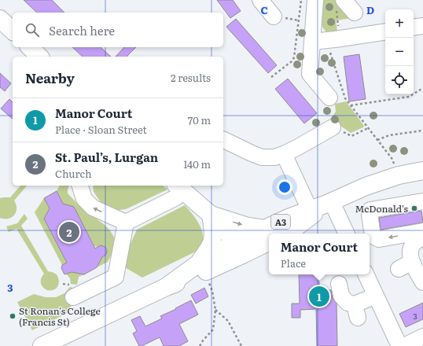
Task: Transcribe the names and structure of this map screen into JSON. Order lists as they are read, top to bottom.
{
  "streets": {
    "main road": ["A3"]
  },
  "places": ["McDonald's", "St Ronan's College (Francis St)"],
  "house_numbers": ["3"],
  "page": {
    "map_buttons": ["+", "−"],
    "search": "Search here",
    "heading": ["Nearby", "2 results"],
    "list": [
      {
        "mark": "1",
        "name": "Manor Court",
        "note": "Place · Sloan Street",
        "value": "70 m"
      },
      {
        "mark": "2",
        "name": "St. Paul’s, Lurgan",
        "note": "Church",
        "value": "140 m"
      }
    ],
    "pins": ["2", "1"],
    "popup": ["Manor Court", "Place"]
  },
  "grid": {
    "columns": ["C", "D"],
    "rows": ["3"]
  }
}
